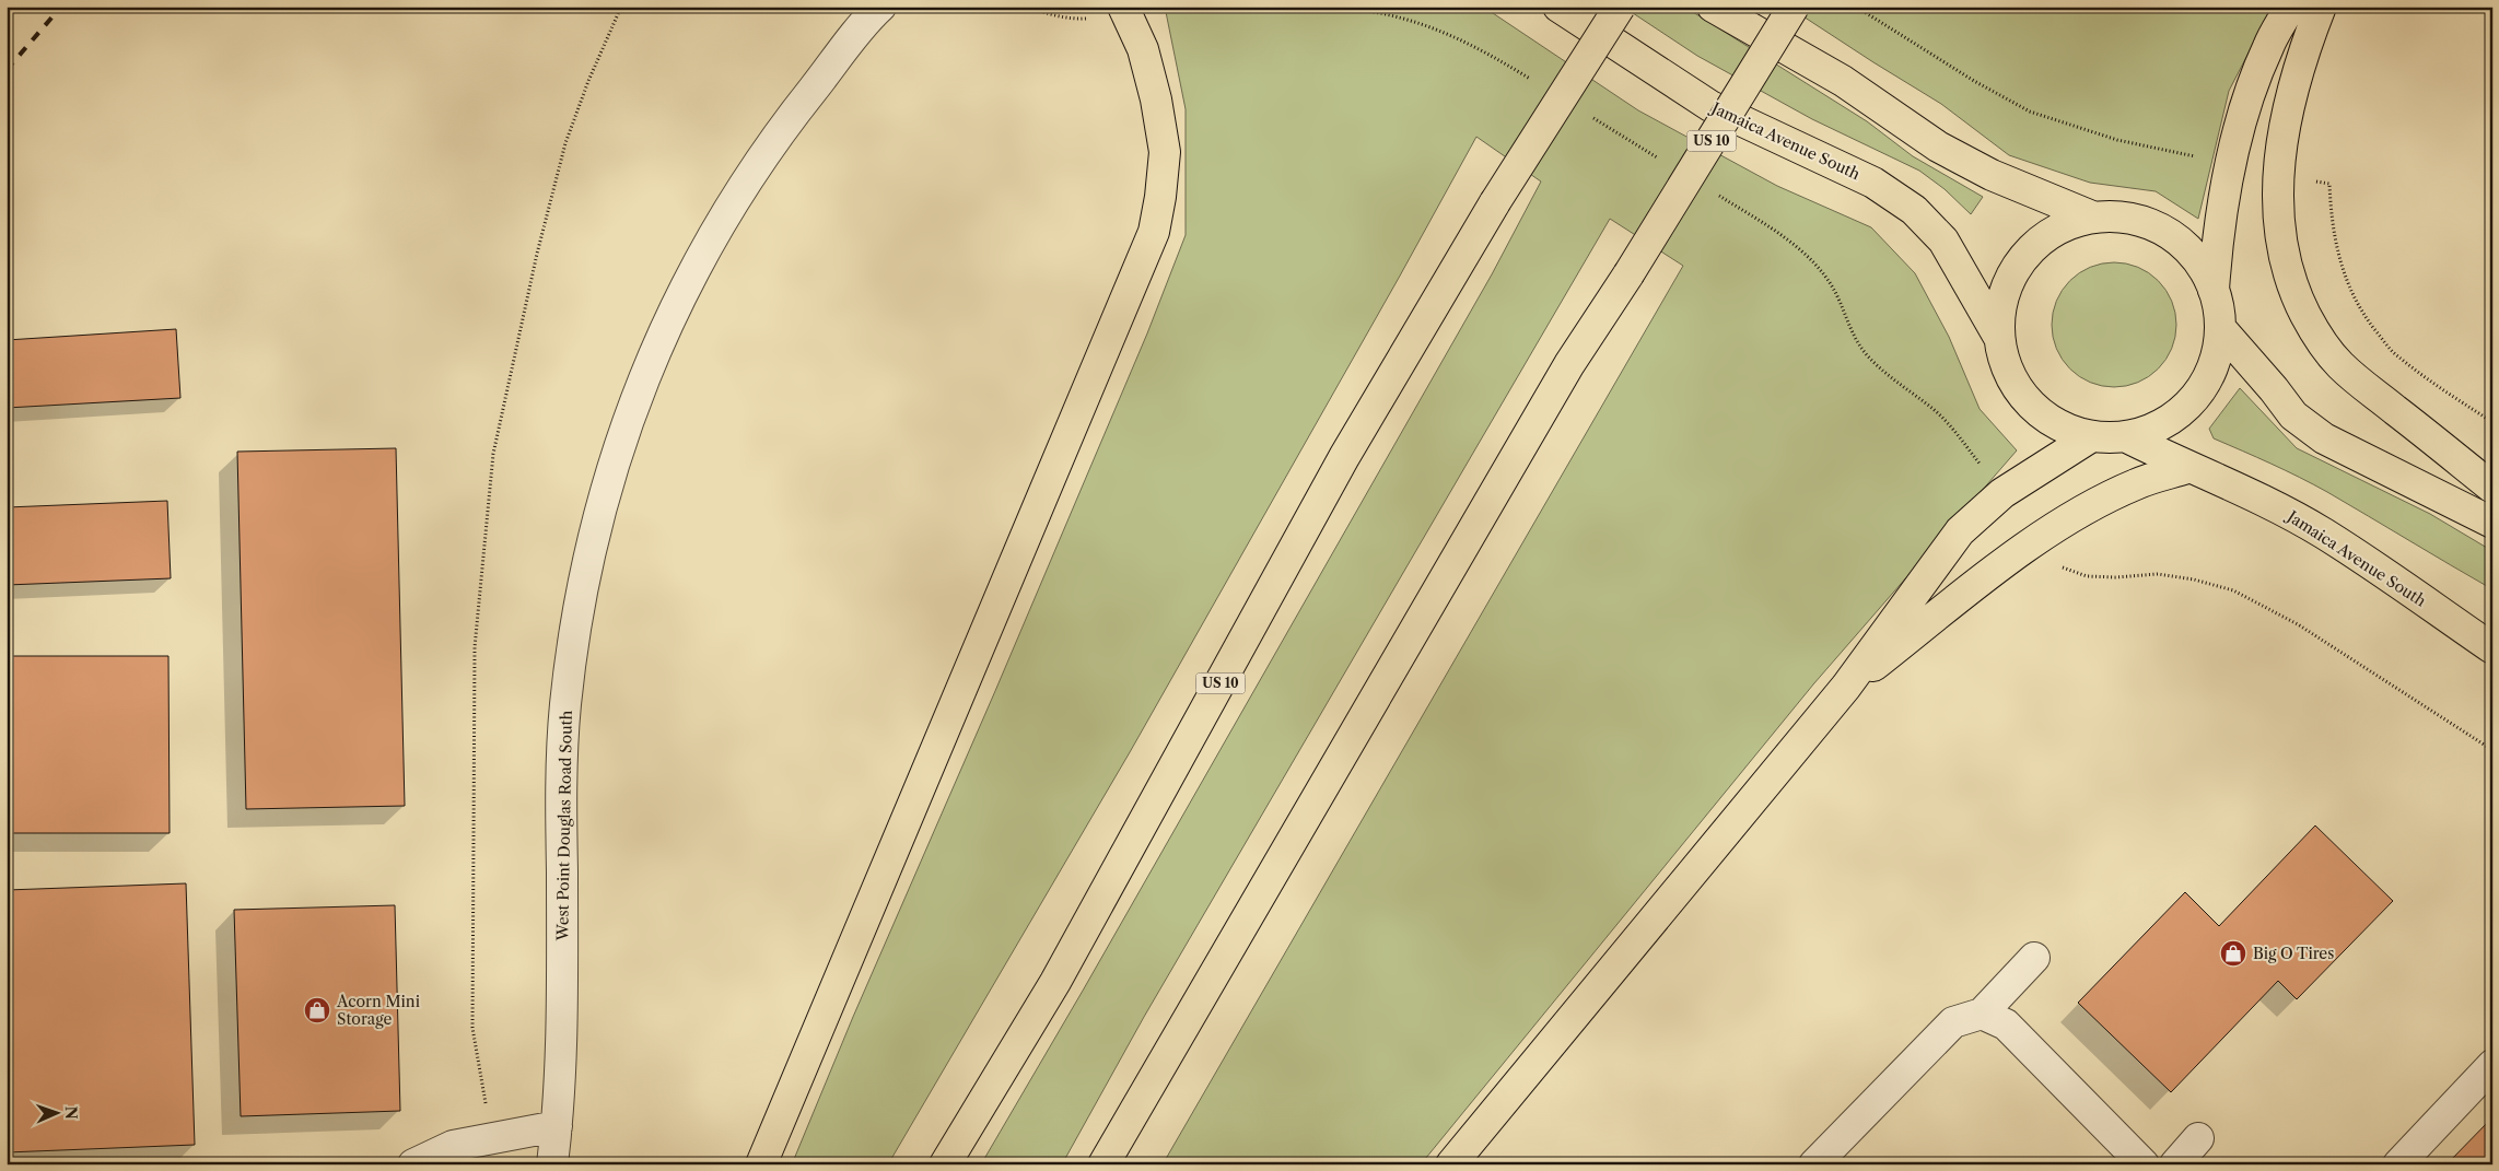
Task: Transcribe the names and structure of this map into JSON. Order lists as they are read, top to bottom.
{
  "streets": {
    "main road": ["US 10", "Jamaica Avenue South"],
    "street": ["West Point Douglas Road South"]
  },
  "places": {
    "shop": ["Big O Tires", "Acorn Mini Storage"]
  },
  "north": "right"
}
